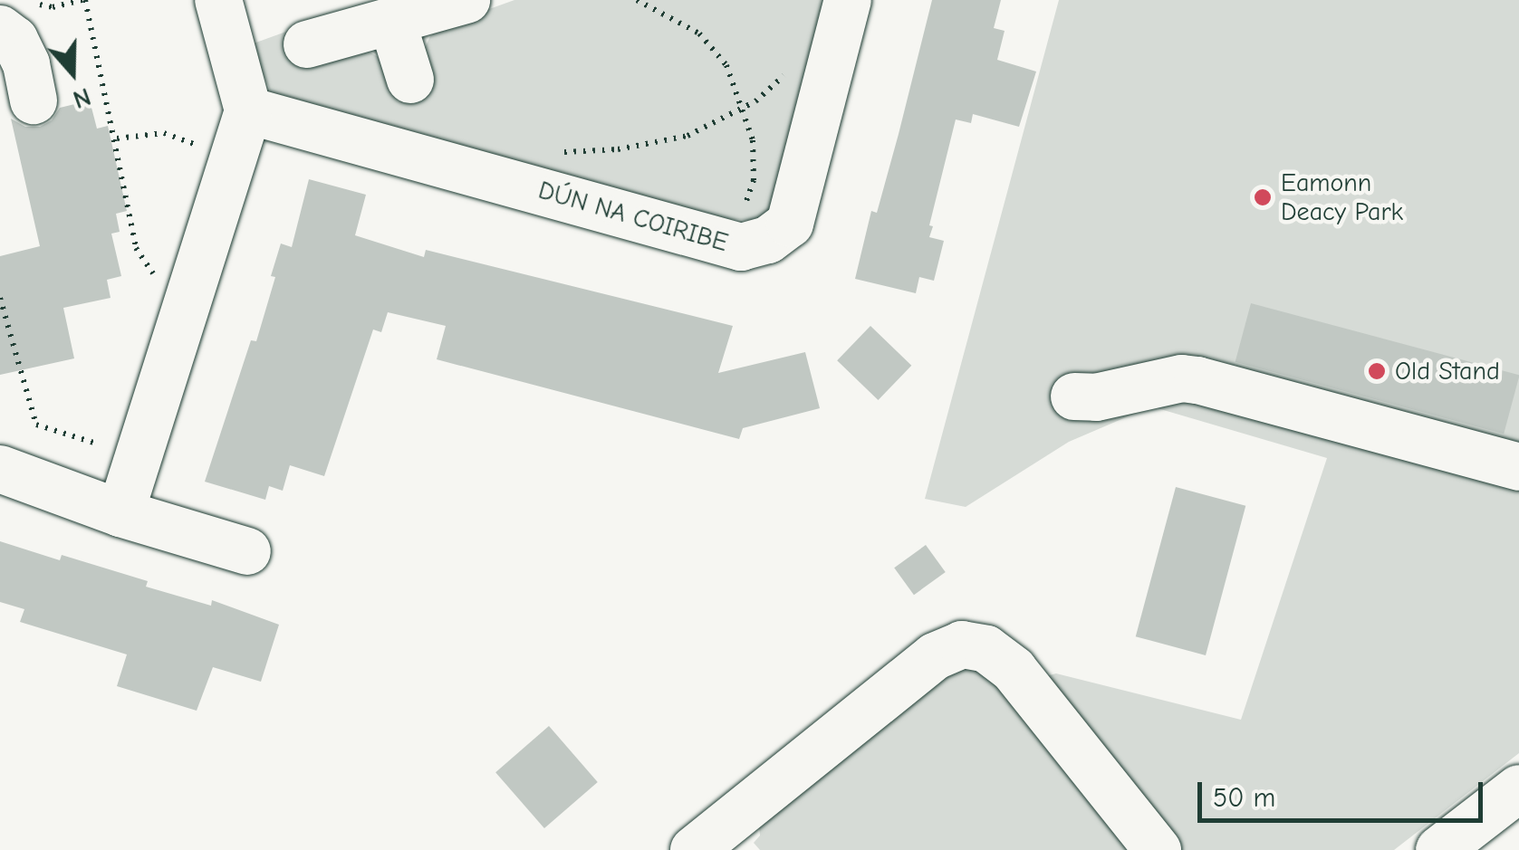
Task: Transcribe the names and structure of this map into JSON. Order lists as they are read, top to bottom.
{
  "streets": {
    "street": ["DÚN NA COIRIBE"]
  },
  "places": ["Eamonn Deacy Park", "Old Stand"],
  "scale_bar": "50 m",
  "north": "bottom"
}
